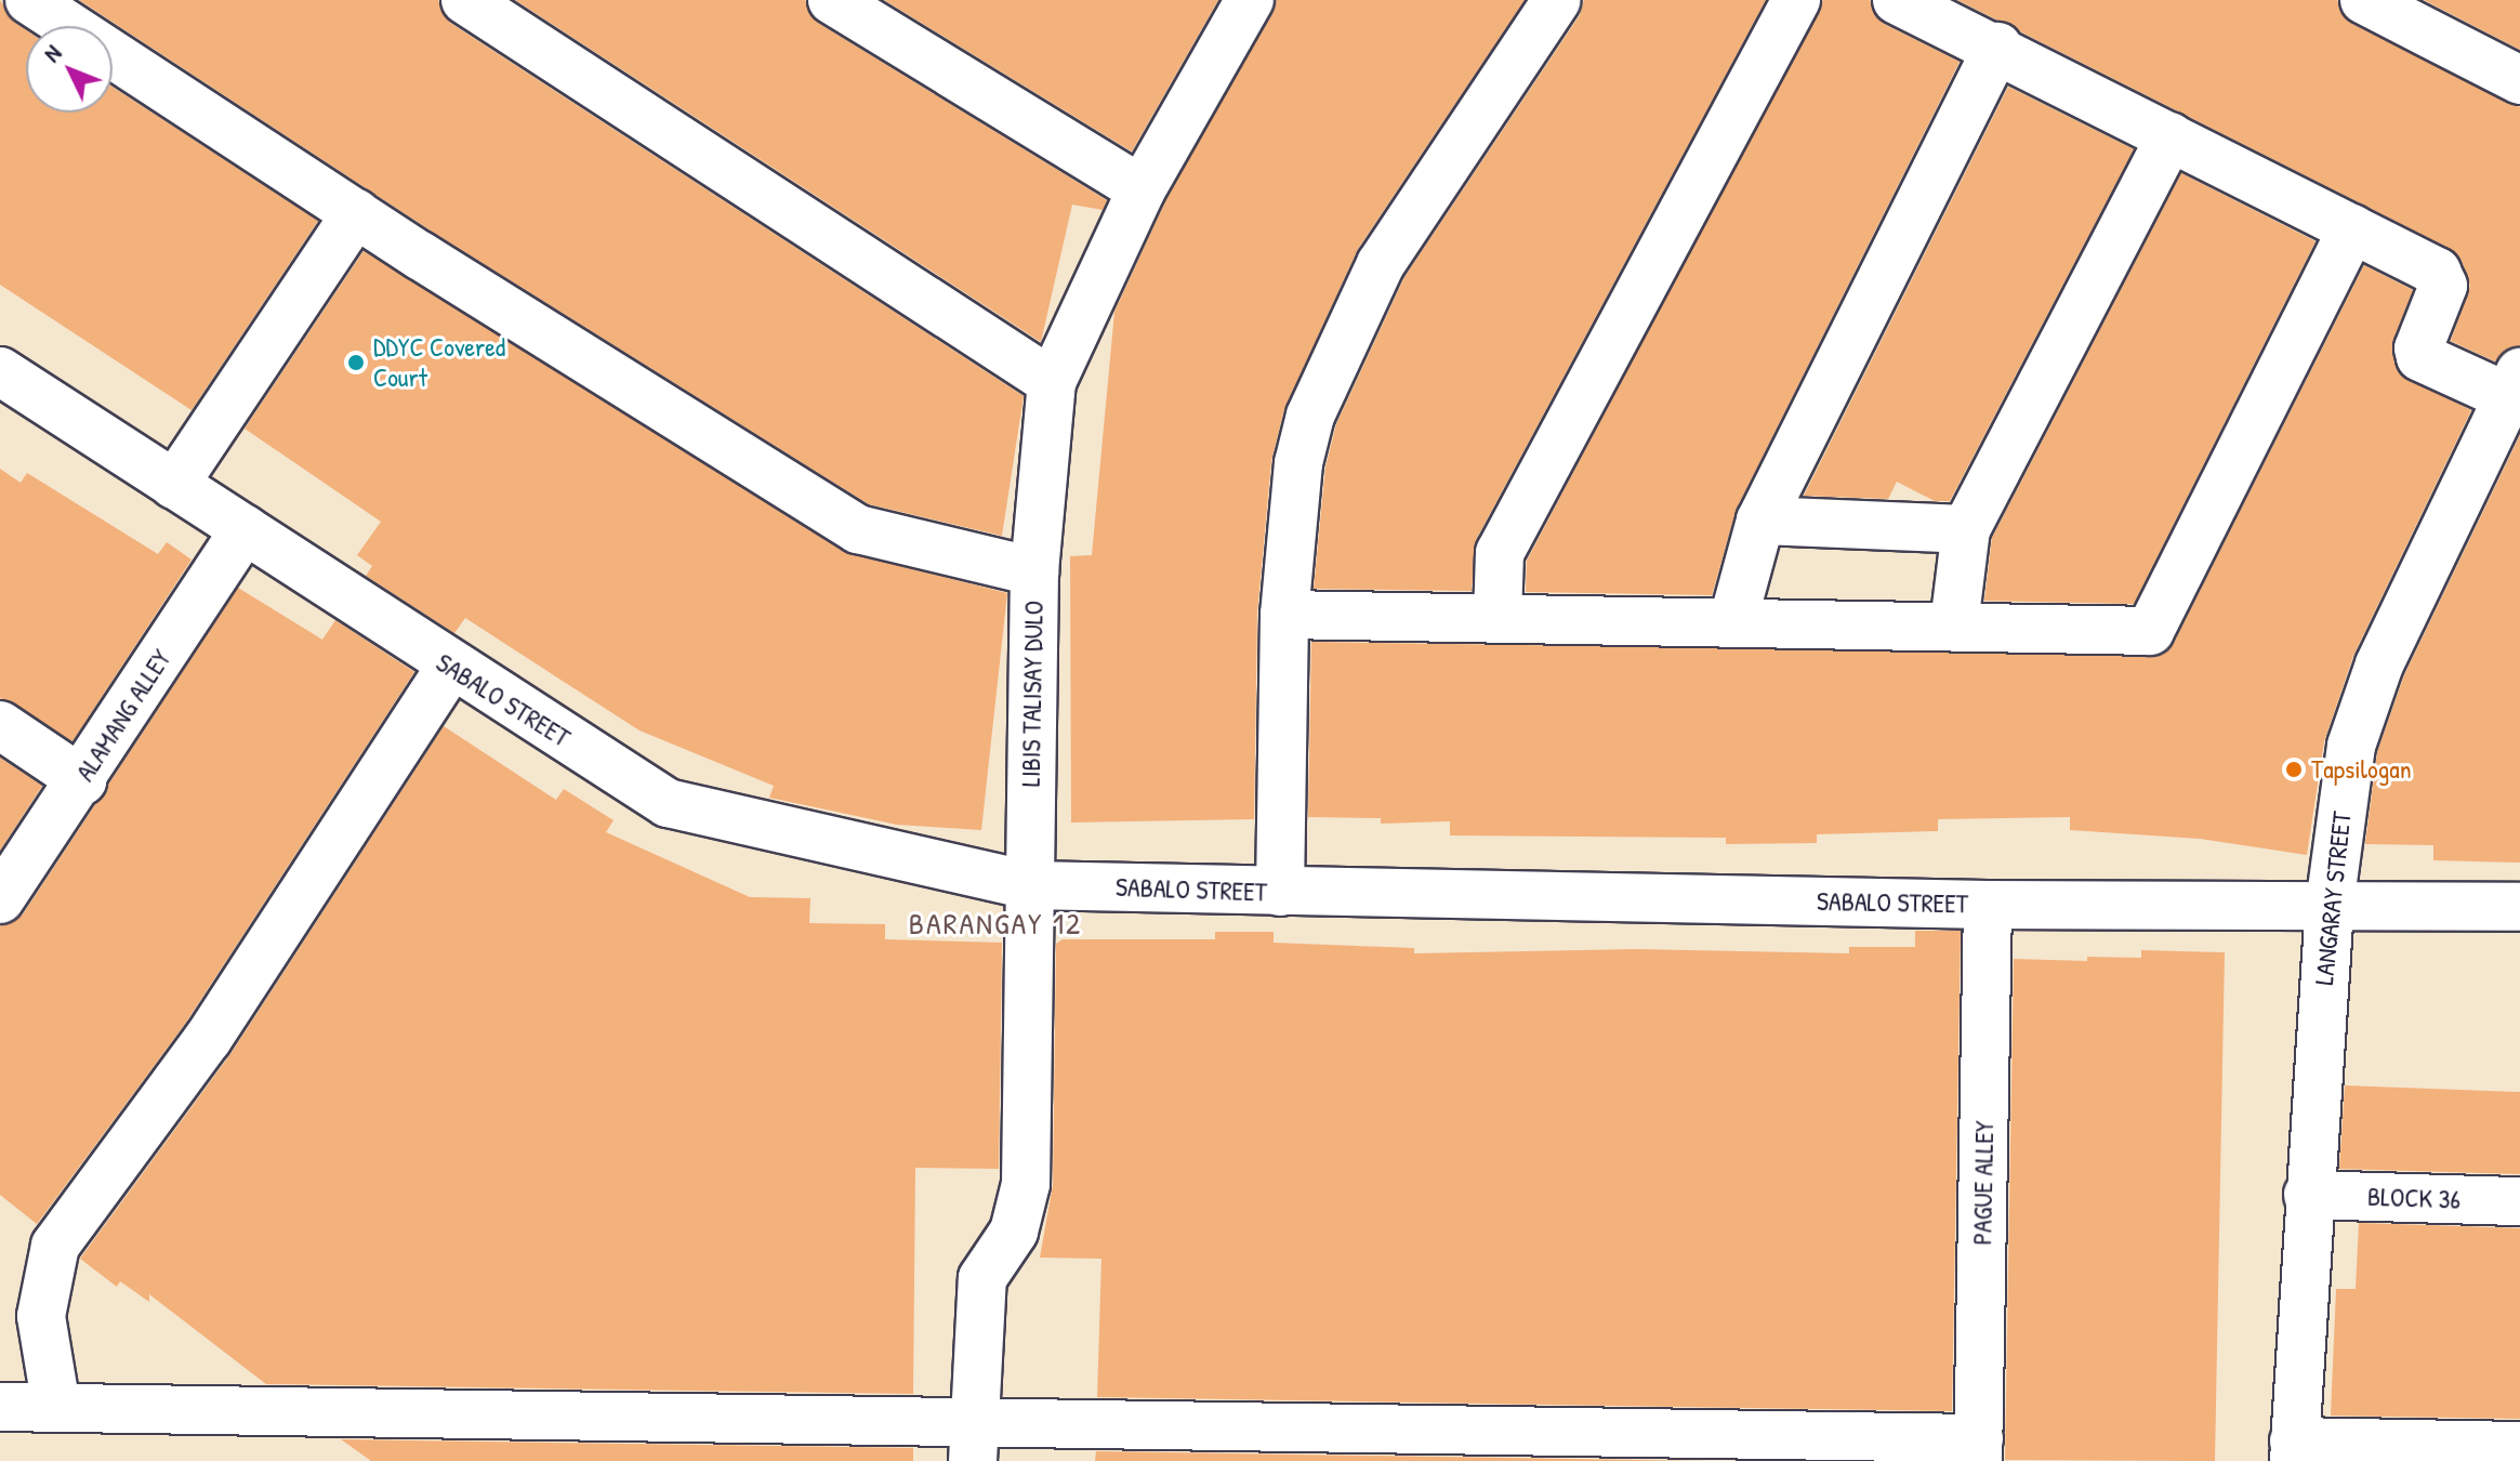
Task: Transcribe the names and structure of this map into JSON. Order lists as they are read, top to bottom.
{
  "streets": {
    "street": [
      "LIBIS TALISAY DULO",
      "SABALO STREET",
      "ALAMANG ALLEY",
      "LANGARAY STREET",
      "PAGUE ALLEY",
      "BLOCK 36"
    ]
  },
  "crossings": [
    ["LIBIS TALISAY DULO", "SABALO STREET"],
    ["SABALO STREET", "ALAMANG ALLEY"],
    ["SABALO STREET", "LANGARAY STREET"],
    ["SABALO STREET", "PAGUE ALLEY"],
    ["LANGARAY STREET", "BLOCK 36"]
  ],
  "districts": ["BARANGAY 12"],
  "places": ["DDYC Covered Court", "Tapsilogan"],
  "north": "top left"
}
